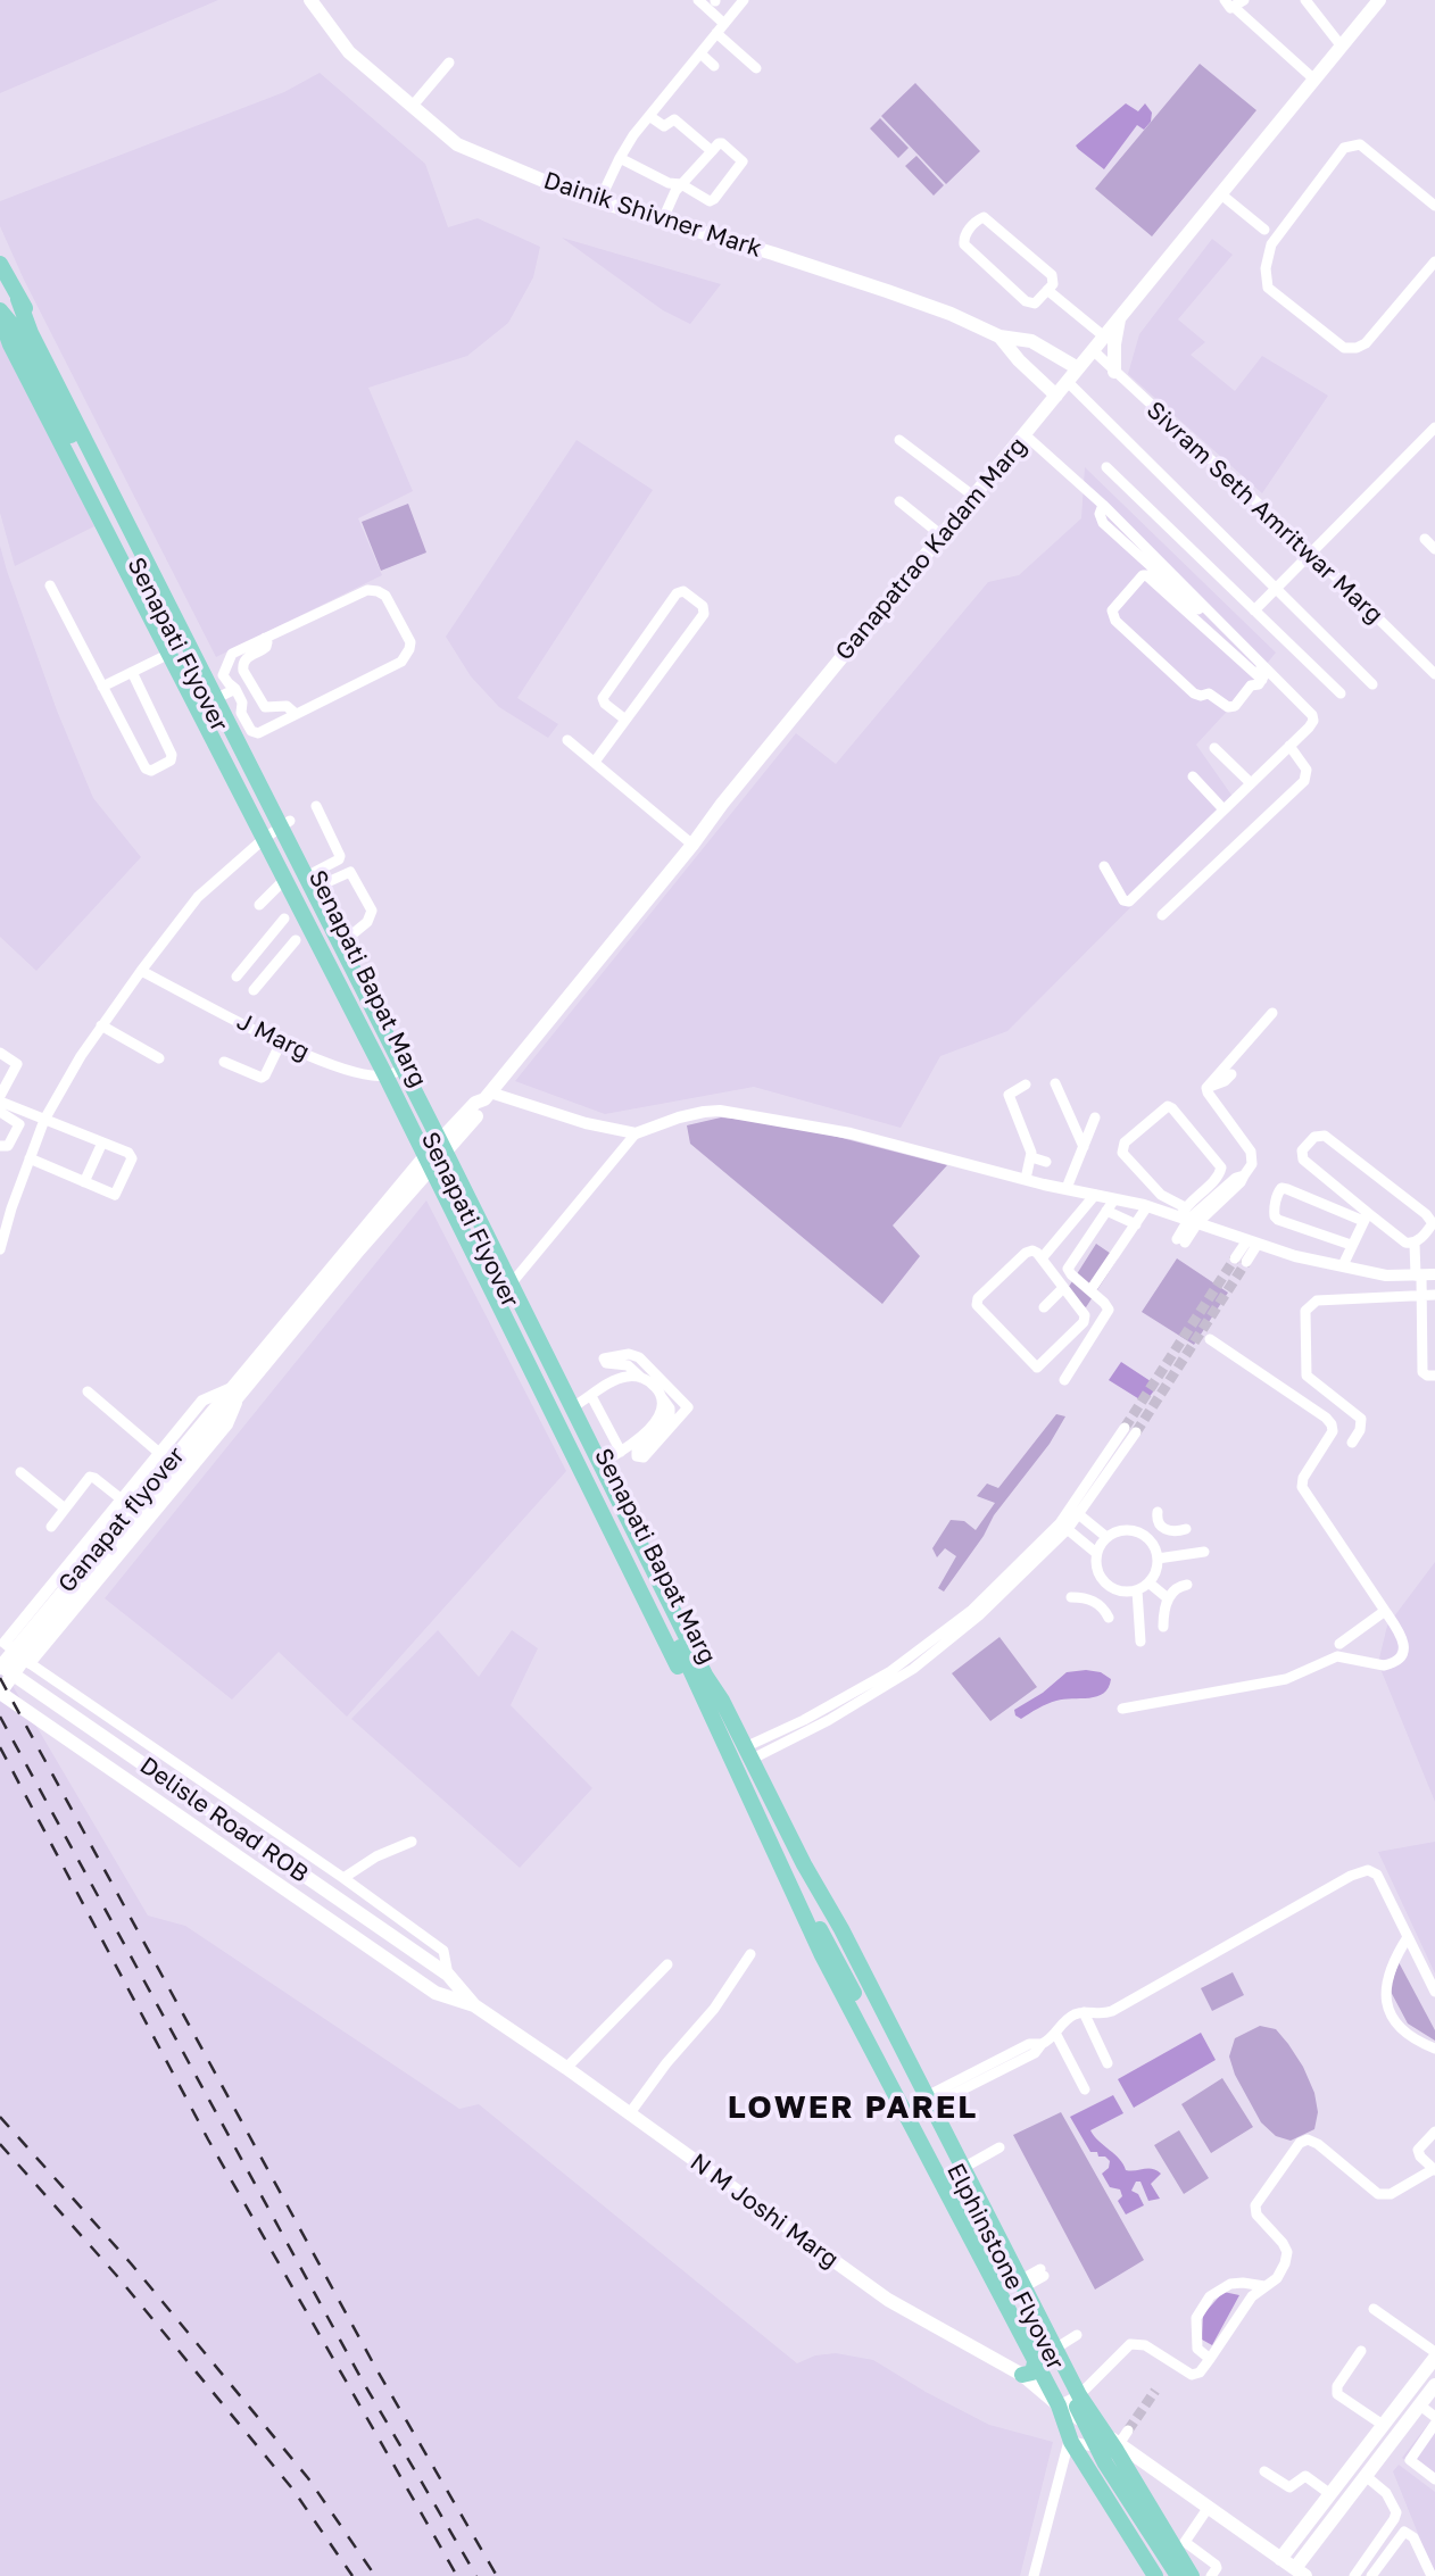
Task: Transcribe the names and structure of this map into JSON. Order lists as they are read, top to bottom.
{
  "streets": {
    "main road": [
      "Dainik Shivner Mark",
      "Ganapatrao Kadam Marg",
      "Senapati Flyover",
      "Senapati Bapat Marg",
      "Ganapat flyover",
      "Delisle Road ROB",
      "N M Joshi Marg",
      "Elphinstone Flyover"
    ],
    "street": ["Sivram Seth Amritwar Marg", "J Marg"]
  },
  "crossings": [
    ["Sivram Seth Amritwar Marg", "Ganapatrao Kadam Marg"],
    ["Ganapatrao Kadam Marg", "Senapati Bapat Marg"],
    ["Ganapatrao Kadam Marg", "Ganapat flyover"],
    ["Senapati Flyover", "Senapati Bapat Marg"],
    ["Senapati Bapat Marg", "J Marg"],
    ["Ganapat flyover", "Delisle Road ROB"],
    ["Delisle Road ROB", "N M Joshi Marg"]
  ],
  "districts": ["LOWER PAREL"]
}
